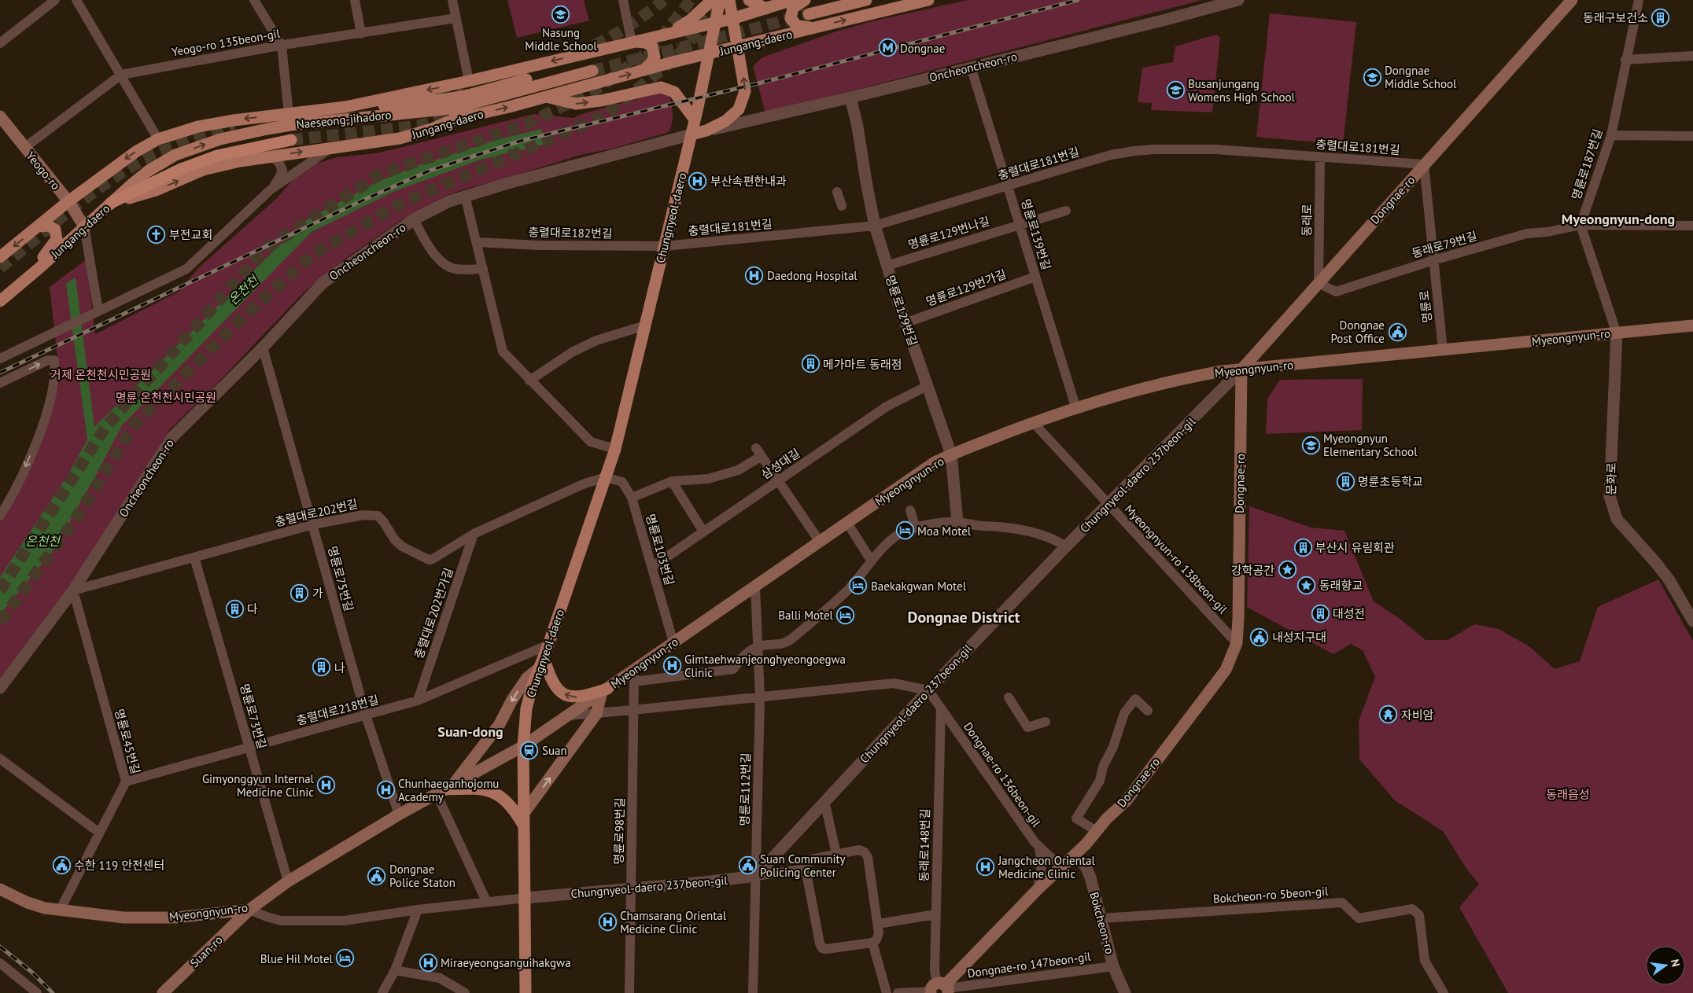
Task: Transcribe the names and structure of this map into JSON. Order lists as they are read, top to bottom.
{
  "streets": {
    "main road": [
      "Jungang-daero",
      "Naeseong-jihadoro",
      "Yeogo-ro",
      "Dongnae-ro",
      "Chungnyeol-daero",
      "Myeongnyun-ro",
      "Suan-ro"
    ],
    "street": [
      "Yeogo-ro 135beon-gil",
      "Oncheoncheon-ro",
      "충렬대로181번길",
      "명륜로187번길",
      "동래로",
      "충렬대로182번길",
      "명륜로129번나길",
      "명륜로139번길",
      "동래로79번길",
      "명륜로129번가길",
      "명륜로",
      "명륜로129번길",
      "삼성대길",
      "Chungnyeol-daero 237beon-gil",
      "문화로",
      "충렬대로202번길",
      "명륜로103번길",
      "Myeongnyun-ro 138beon-gil",
      "명륜로75번길",
      "충렬대로202번가길",
      "충렬대로218번길",
      "명륜로73번길",
      "명륜로45번길",
      "Dongnae-ro 136beon-gil",
      "명륜로112번길",
      "명륜로98번길",
      "동래로148번길",
      "Bokcheon-ro 5beon-gil",
      "Bokcheon-ro",
      "Dongnae-ro 147beon-gil"
    ]
  },
  "crossings": [
    ["Yeogo-ro 135beon-gil", "Yeogo-ro"],
    ["Jungang-daero", "Naeseong-jihadoro"],
    ["Jungang-daero", "Yeogo-ro"],
    ["Jungang-daero", "Chungnyeol-daero"],
    ["Oncheoncheon-ro", "Chungnyeol-daero"],
    ["Oncheoncheon-ro", "명륜로139번길"],
    ["Oncheoncheon-ro", "명륜로129번길"],
    ["Oncheoncheon-ro", "충렬대로202번길"],
    ["Oncheoncheon-ro", "명륜로75번길"],
    ["Oncheoncheon-ro", "명륜로45번길"],
    ["충렬대로181번길", "Dongnae-ro"],
    ["충렬대로181번길", "Chungnyeol-daero"],
    ["충렬대로181번길", "동래로"],
    ["충렬대로181번길", "충렬대로182번길"],
    ["충렬대로181번길", "명륜로139번길"],
    ["충렬대로181번길", "명륜로"],
    ["충렬대로181번길", "명륜로129번길"],
    ["명륜로187번길", "동래로79번길"],
    ["Dongnae-ro", "동래로"],
    ["Dongnae-ro", "동래로79번길"],
    ["Dongnae-ro", "명륜로"],
    ["Dongnae-ro", "Myeongnyun-ro"],
    ["Dongnae-ro", "Chungnyeol-daero 237beon-gil"],
    ["Dongnae-ro", "Myeongnyun-ro 138beon-gil"],
    ["Dongnae-ro", "Dongnae-ro 136beon-gil"],
    ["Dongnae-ro", "동래로148번길"],
    ["Dongnae-ro", "Bokcheon-ro"],
    ["Dongnae-ro", "Dongnae-ro 147beon-gil"],
    ["Chungnyeol-daero", "충렬대로182번길"],
    ["Chungnyeol-daero", "Myeongnyun-ro"],
    ["Chungnyeol-daero", "Chungnyeol-daero 237beon-gil"],
    ["Chungnyeol-daero", "충렬대로202번길"],
    ["Chungnyeol-daero", "명륜로103번길"],
    ["Chungnyeol-daero", "충렬대로218번길"],
    ["동래로", "동래로79번길"],
    ["명륜로129번나길", "명륜로139번길"],
    ["명륜로129번나길", "명륜로129번길"],
    ["명륜로139번길", "명륜로129번가길"],
    ["명륜로139번길", "Myeongnyun-ro"],
    ["동래로79번길", "명륜로"],
    ["명륜로129번가길", "명륜로129번길"],
    ["명륜로", "Myeongnyun-ro"],
    ["명륜로129번길", "Myeongnyun-ro"],
    ["명륜로129번길", "삼성대길"],
    ["Myeongnyun-ro", "Chungnyeol-daero 237beon-gil"],
    ["Myeongnyun-ro", "문화로"],
    ["Myeongnyun-ro", "명륜로103번길"],
    ["Myeongnyun-ro", "Myeongnyun-ro 138beon-gil"],
    ["Myeongnyun-ro", "명륜로75번길"],
    ["Myeongnyun-ro", "명륜로73번길"],
    ["Myeongnyun-ro", "명륜로45번길"],
    ["Myeongnyun-ro", "명륜로112번길"],
    ["Myeongnyun-ro", "명륜로98번길"],
    ["Myeongnyun-ro", "Suan-ro"],
    ["삼성대길", "명륜로103번길"],
    ["Chungnyeol-daero 237beon-gil", "Myeongnyun-ro 138beon-gil"],
    ["Chungnyeol-daero 237beon-gil", "Dongnae-ro 136beon-gil"],
    ["Chungnyeol-daero 237beon-gil", "명륜로112번길"],
    ["Chungnyeol-daero 237beon-gil", "명륜로98번길"],
    ["충렬대로202번길", "명륜로103번길"],
    ["충렬대로202번길", "명륜로75번길"],
    ["충렬대로202번길", "충렬대로202번가길"],
    ["충렬대로202번길", "명륜로73번길"],
    ["충렬대로202번길", "명륜로45번길"],
    ["명륜로75번길", "충렬대로218번길"],
    ["충렬대로202번가길", "충렬대로218번길"],
    ["충렬대로218번길", "명륜로73번길"],
    ["충렬대로218번길", "명륜로45번길"],
    ["Dongnae-ro 136beon-gil", "동래로148번길"],
    ["동래로148번길", "Dongnae-ro 147beon-gil"],
    ["Bokcheon-ro 5beon-gil", "Bokcheon-ro"],
    ["Bokcheon-ro", "Dongnae-ro 147beon-gil"]
  ],
  "districts": ["Myeongnyun-dong", "Dongnae District", "Suan-dong"],
  "water": ["온천천"],
  "parks": ["거제 온천천시민공원", "명륜 온천천시민공원", "동래읍성"],
  "places": {
    "school or university": [
      "Nasung Middle School",
      "Dongnae Middle School",
      "Busanjungang Womens High School",
      "Myeongnyun Elementary School"
    ],
    "building": [
      "동래구보건소",
      "메가마트 동래점",
      "명륜초등학교",
      "부산시 유림회관",
      "가",
      "다",
      "대성전",
      "나"
    ],
    "metro station": ["Dongnae"],
    "hospital": [
      "부산속편한내과",
      "Daedong Hospital",
      "Gimtaehwanjeonghyeongoegwa Clinic",
      "Gimyonggyun Internal Medicine Clinic",
      "Chunhaeganhojomu Academy",
      "Jangcheon Oriental Medicine Clinic",
      "Chamsarang Oriental Medicine Clinic",
      "Miraeyeongsanguihakgwa"
    ],
    "church": ["부전교회"],
    "public building": [
      "Dongnae Post Office",
      "내성지구대",
      "수한 119 안전센터",
      "Suan Community Policing Center",
      "Dongnae Police Staton"
    ],
    "hotel": [
      "Moa Motel",
      "Baekakgwan Motel",
      "Balli Motel",
      "Blue Hil Motel"
    ],
    "place": ["강학공간", "동래향교"],
    "temple": ["자비암"],
    "station": ["Suan"]
  },
  "north": "right"
}
